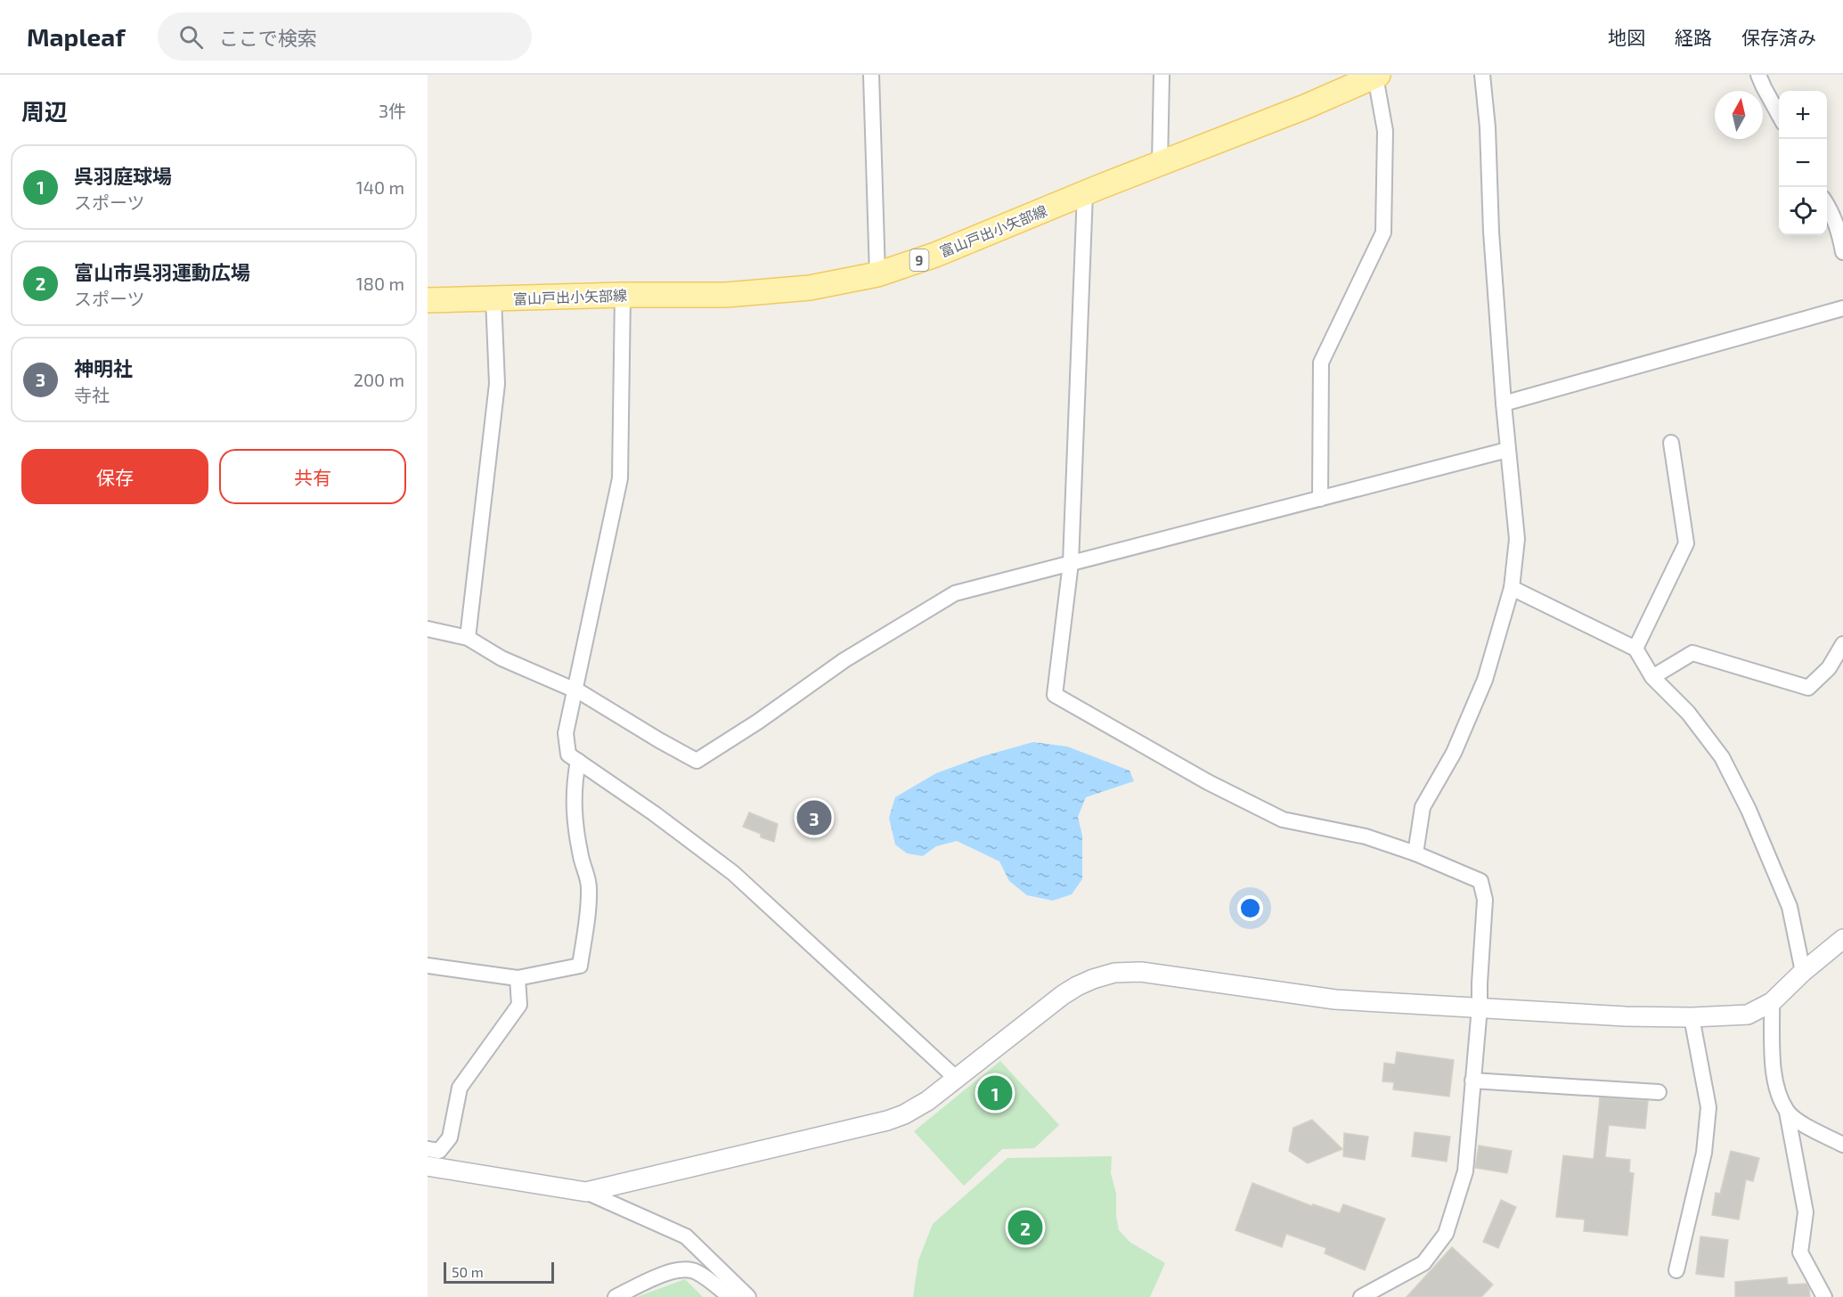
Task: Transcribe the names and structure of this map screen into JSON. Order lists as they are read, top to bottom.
{
  "streets": {
    "main road": ["富山戸出小矢部線", "9"]
  },
  "scale_bar": "50 m",
  "north": "top",
  "page": {
    "header": "Mapleaf",
    "search": "ここで検索",
    "nav": ["地図", "経路", "保存済み"],
    "heading": ["周辺", "3件"],
    "map_buttons": ["+", "−"],
    "list": [
      {
        "mark": "1",
        "name": "呉羽庭球場",
        "note": "スポーツ",
        "value": "140 m"
      },
      {
        "mark": "2",
        "name": "富山市呉羽運動広場",
        "note": "スポーツ",
        "value": "180 m"
      },
      {
        "mark": "3",
        "name": "神明社",
        "note": "寺社",
        "value": "200 m"
      }
    ],
    "buttons": ["保存", "共有"],
    "pins": ["3", "1", "2"],
    "scale": "50 m"
  }
}
